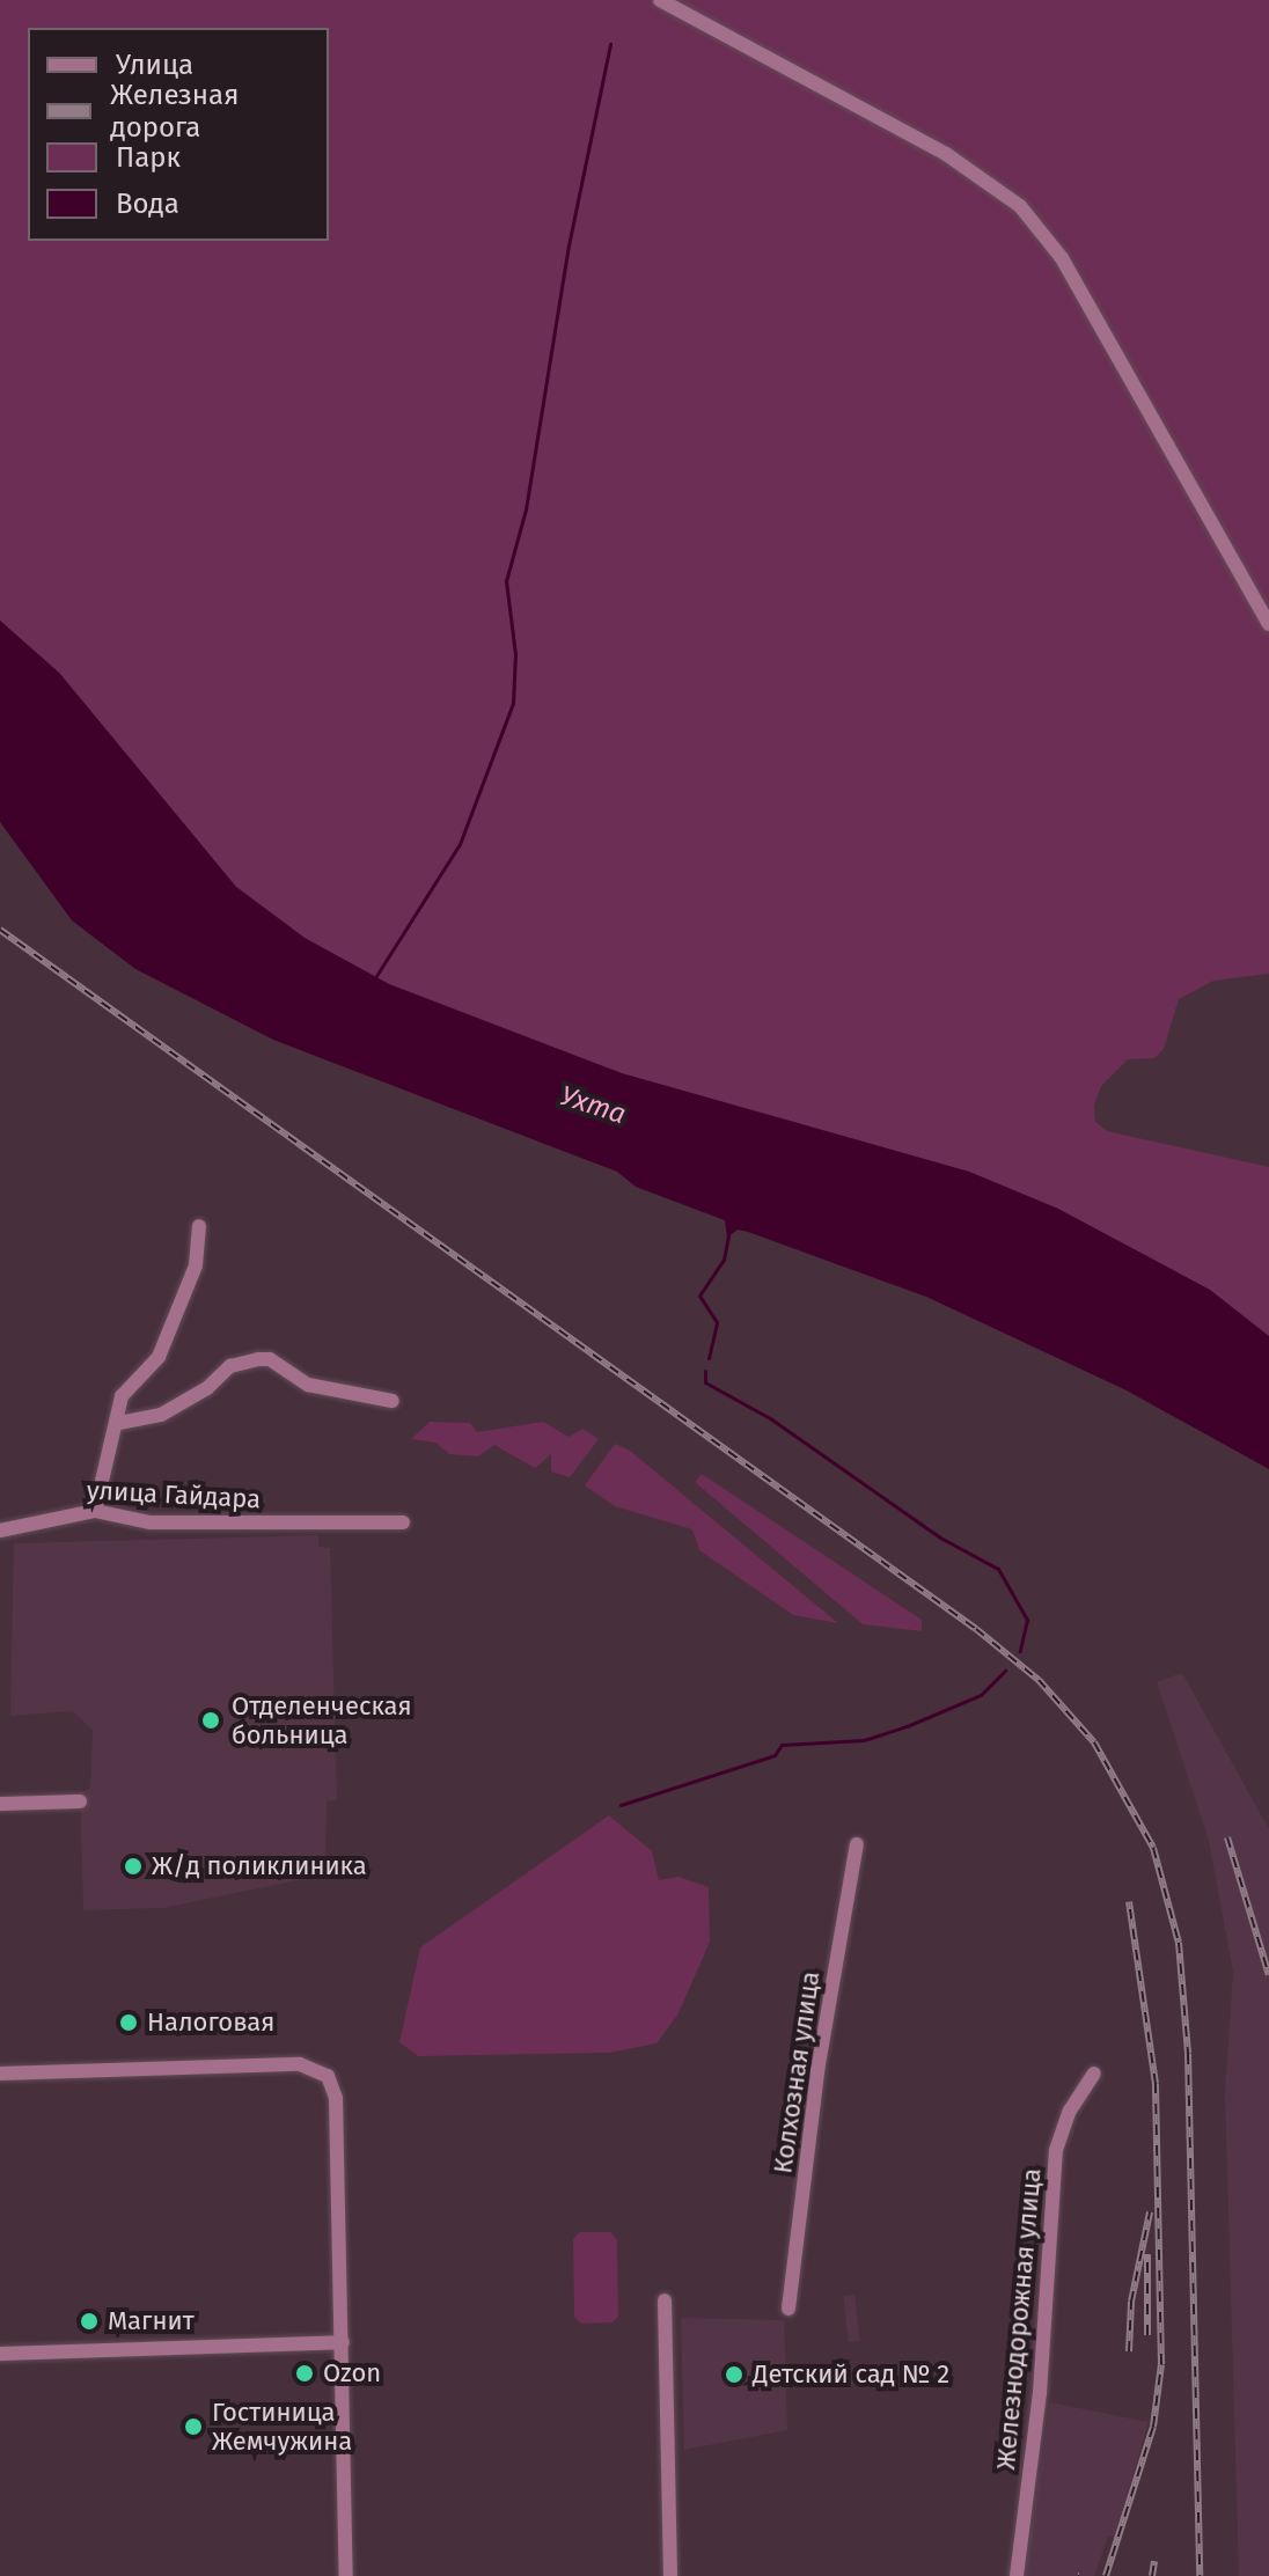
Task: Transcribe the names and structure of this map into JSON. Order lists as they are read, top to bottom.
{
  "streets": {
    "street": ["улица Гайдара", "Колхозная улица", "Железнодорожная улица"]
  },
  "water": ["Ухта"],
  "places": [
    "Отделенческая больница",
    "Ж/д поликлиника",
    "Налоговая",
    "Магнит",
    "Ozon",
    "Детский сад № 2",
    "Гостиница Жемчужина"
  ],
  "legend": [
    "Улица",
    "Железная дорога",
    "Парк",
    "Вода"
  ]
}
